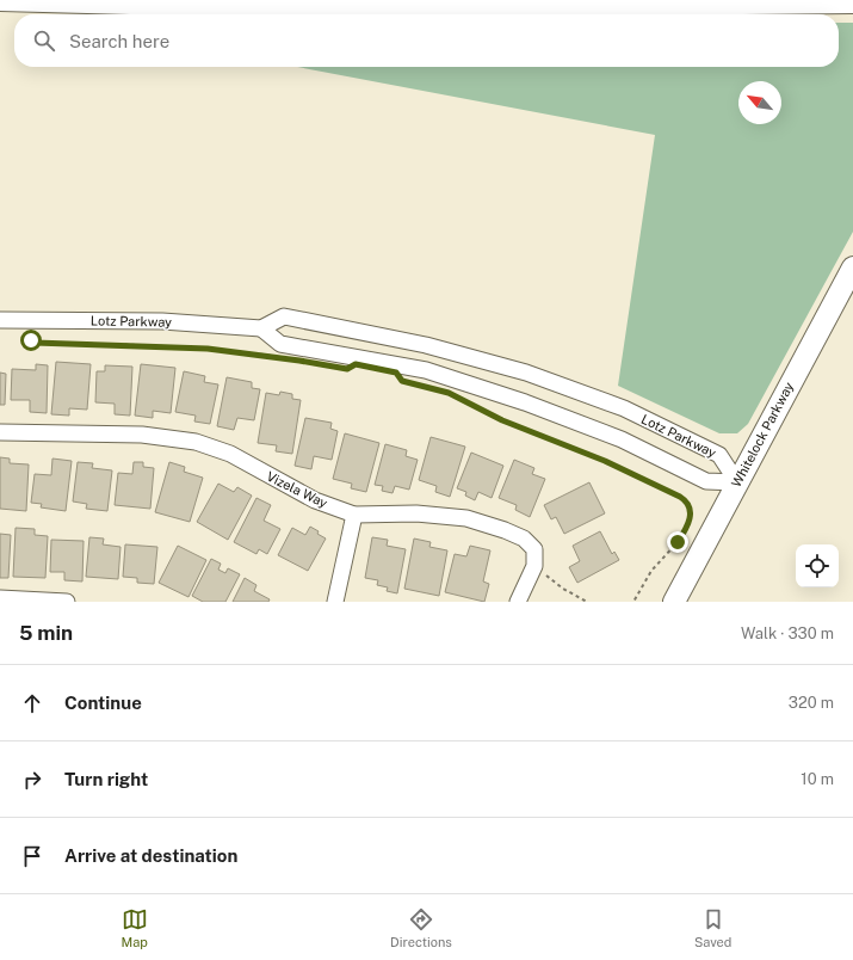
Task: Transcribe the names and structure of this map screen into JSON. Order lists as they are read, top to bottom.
{
  "streets": {
    "main road": ["Whitelock Parkway"],
    "street": ["Lotz Parkway", "Vizela Way"]
  },
  "crossings": [
    ["Lotz Parkway", "Whitelock Parkway"]
  ],
  "north": "top left",
  "page": {
    "search": "Search here",
    "heading": ["5 min", "Walk · 330 m"],
    "list": [
      ["Continue", "320 m"],
      ["Turn right", "10 m"],
      "Arrive at destination"
    ],
    "nav": ["Map", "Directions", "Saved"]
  }
}
